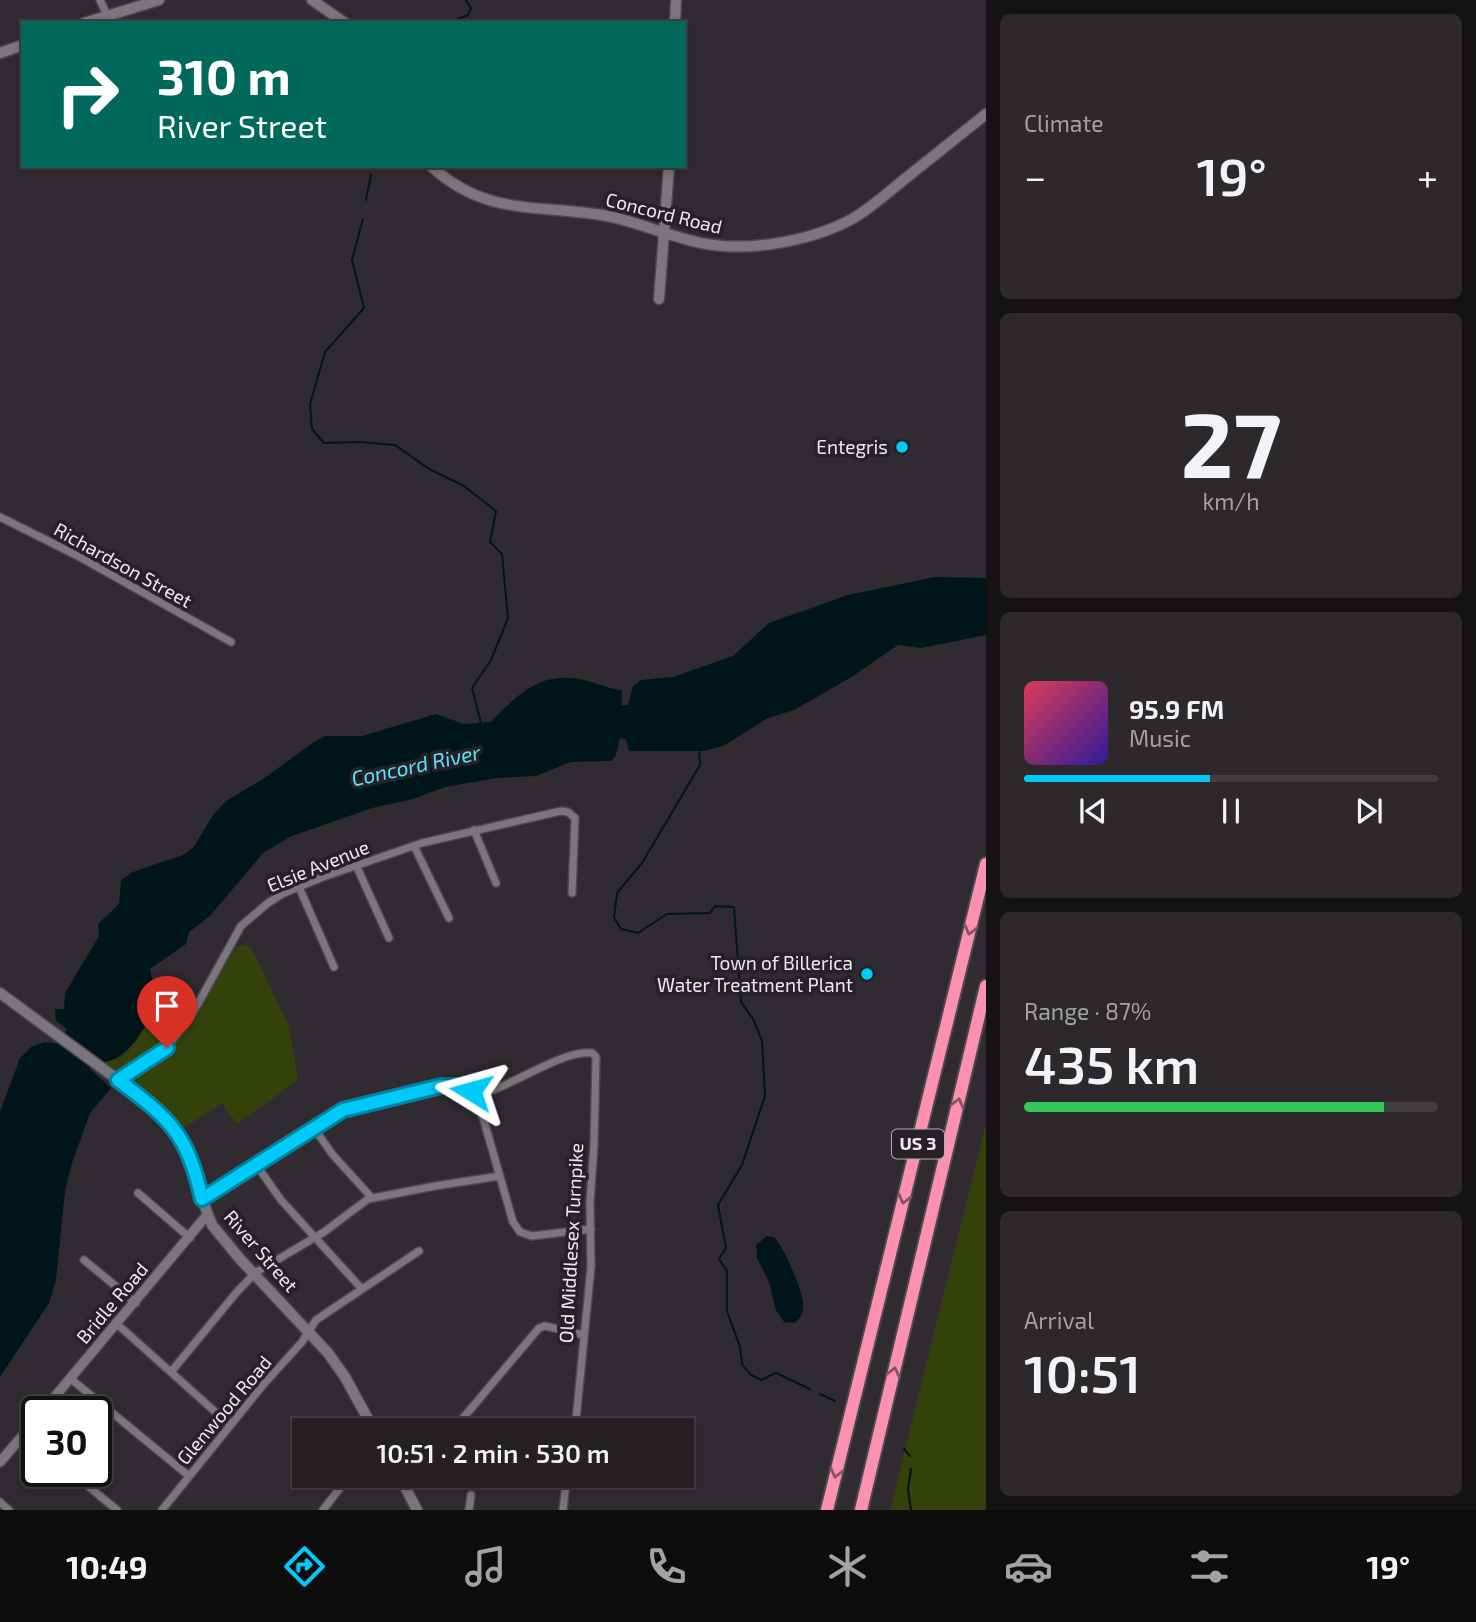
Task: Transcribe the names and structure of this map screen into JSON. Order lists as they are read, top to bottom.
{
  "streets": {
    "highway": ["US 3"],
    "main road": ["Concord Road", "River Street"],
    "street": [
      "Richardson Street",
      "Elsie Avenue",
      "Old Middlesex Turnpike",
      "Bridle Road",
      "Glenwood Road"
    ]
  },
  "crossings": [
    ["Elsie Avenue", "River Street"],
    ["River Street", "Bridle Road"],
    ["River Street", "Glenwood Road"]
  ],
  "water": ["Concord River"],
  "places": ["Entegris", "Town of Billerica Water Treatment Plant"],
  "page": {
    "tile": [
      "Climate",
      ["27", "km/h"],
      ["Range · 87%", "435 km"],
      ["Arrival", "10:51"]
    ],
    "turn": ["310 m", "River Street"],
    "heat": ["−", "19°", "+"],
    "song": ["95.9 FM", "Music"],
    "limit": "30",
    "trip": "10:51 · 2 min · 530 m",
    "tabs": ["10:49", "19°"]
  }
}
